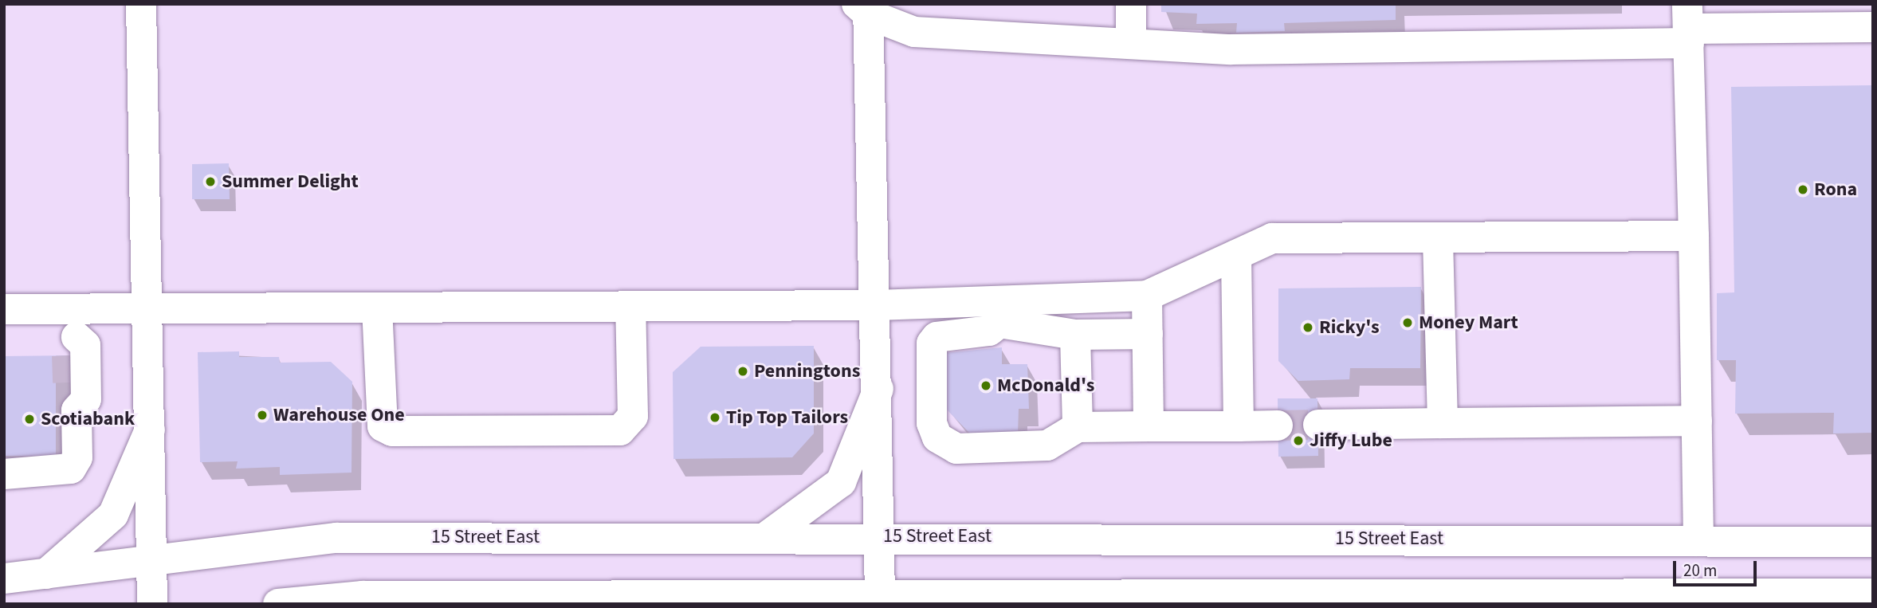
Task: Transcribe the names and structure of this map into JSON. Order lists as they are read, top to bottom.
{
  "streets": {
    "main road": ["15 Street East"]
  },
  "places": [
    "Summer Delight",
    "Rona",
    "Money Mart",
    "Ricky's",
    "Penningtons",
    "McDonald's",
    "Warehouse One",
    "Tip Top Tailors",
    "Scotiabank",
    "Jiffy Lube"
  ],
  "scale_bar": "20 m"
}
